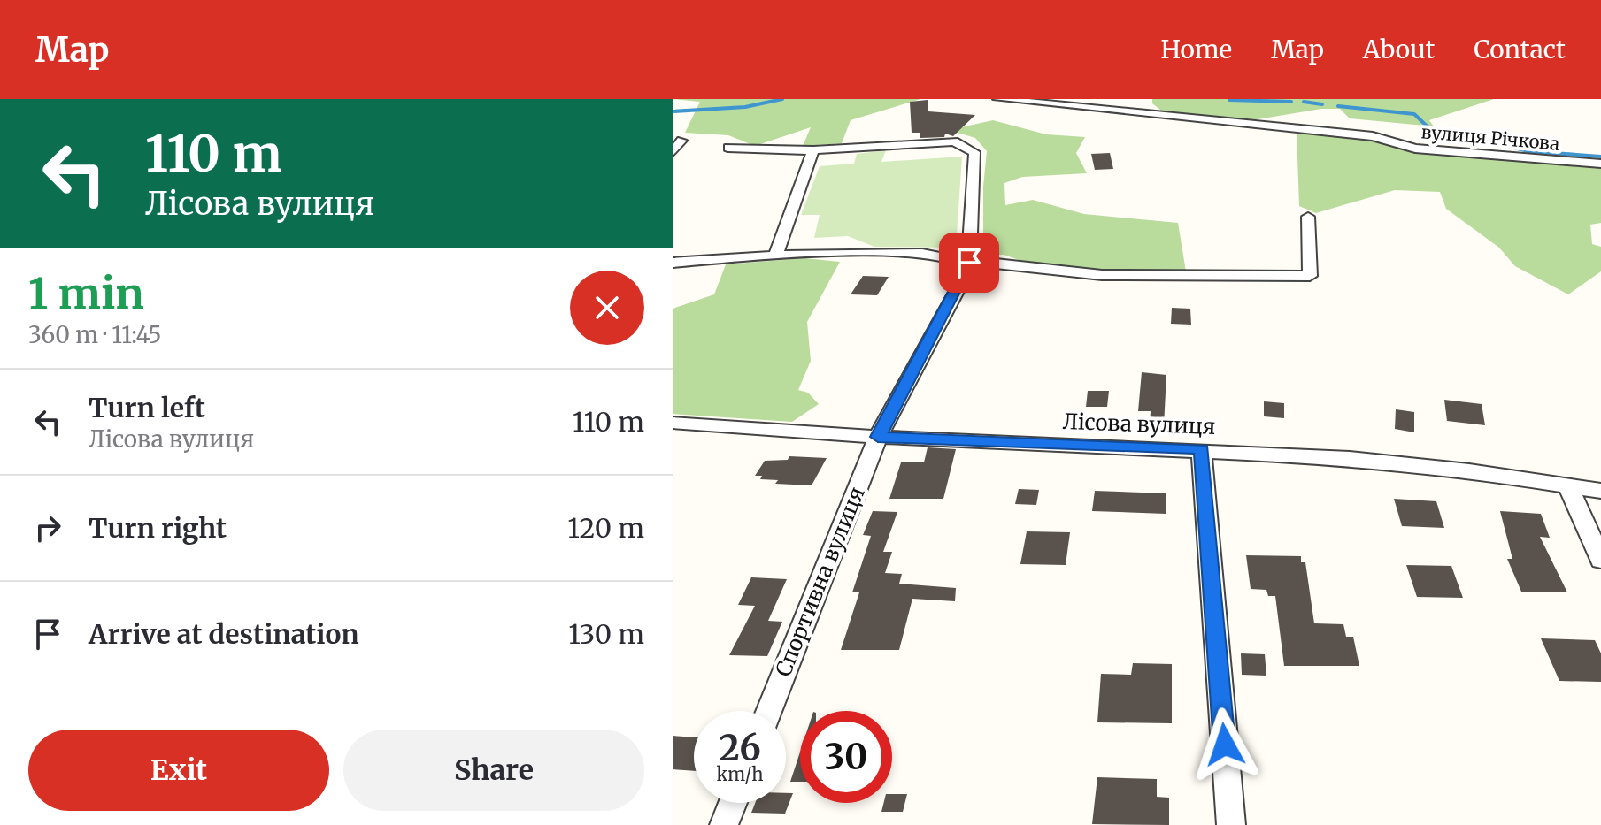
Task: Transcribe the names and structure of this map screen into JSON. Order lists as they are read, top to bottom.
{
  "streets": {
    "street": ["вулиця Річкова", "Лісова вулиця", "Спортивна вулиця"]
  },
  "crossings": [
    ["Лісова вулиця", "Спортивна вулиця"]
  ],
  "page": {
    "header": "Map",
    "nav": [
      "Home",
      "Map",
      "About",
      "Contact"
    ],
    "turn": ["110 m", "Лісова вулиця"],
    "heading": ["1 min", "360 m · 11:45"],
    "list": [
      {
        "name": "Turn left",
        "note": "Лісова вулиця",
        "value": "110 m"
      },
      {
        "name": "Turn right",
        "value": "120 m"
      },
      {
        "name": "Arrive at destination",
        "value": "130 m"
      }
    ],
    "speed": "26 km/h",
    "limit": "30",
    "buttons": ["Exit", "Share"]
  }
}
